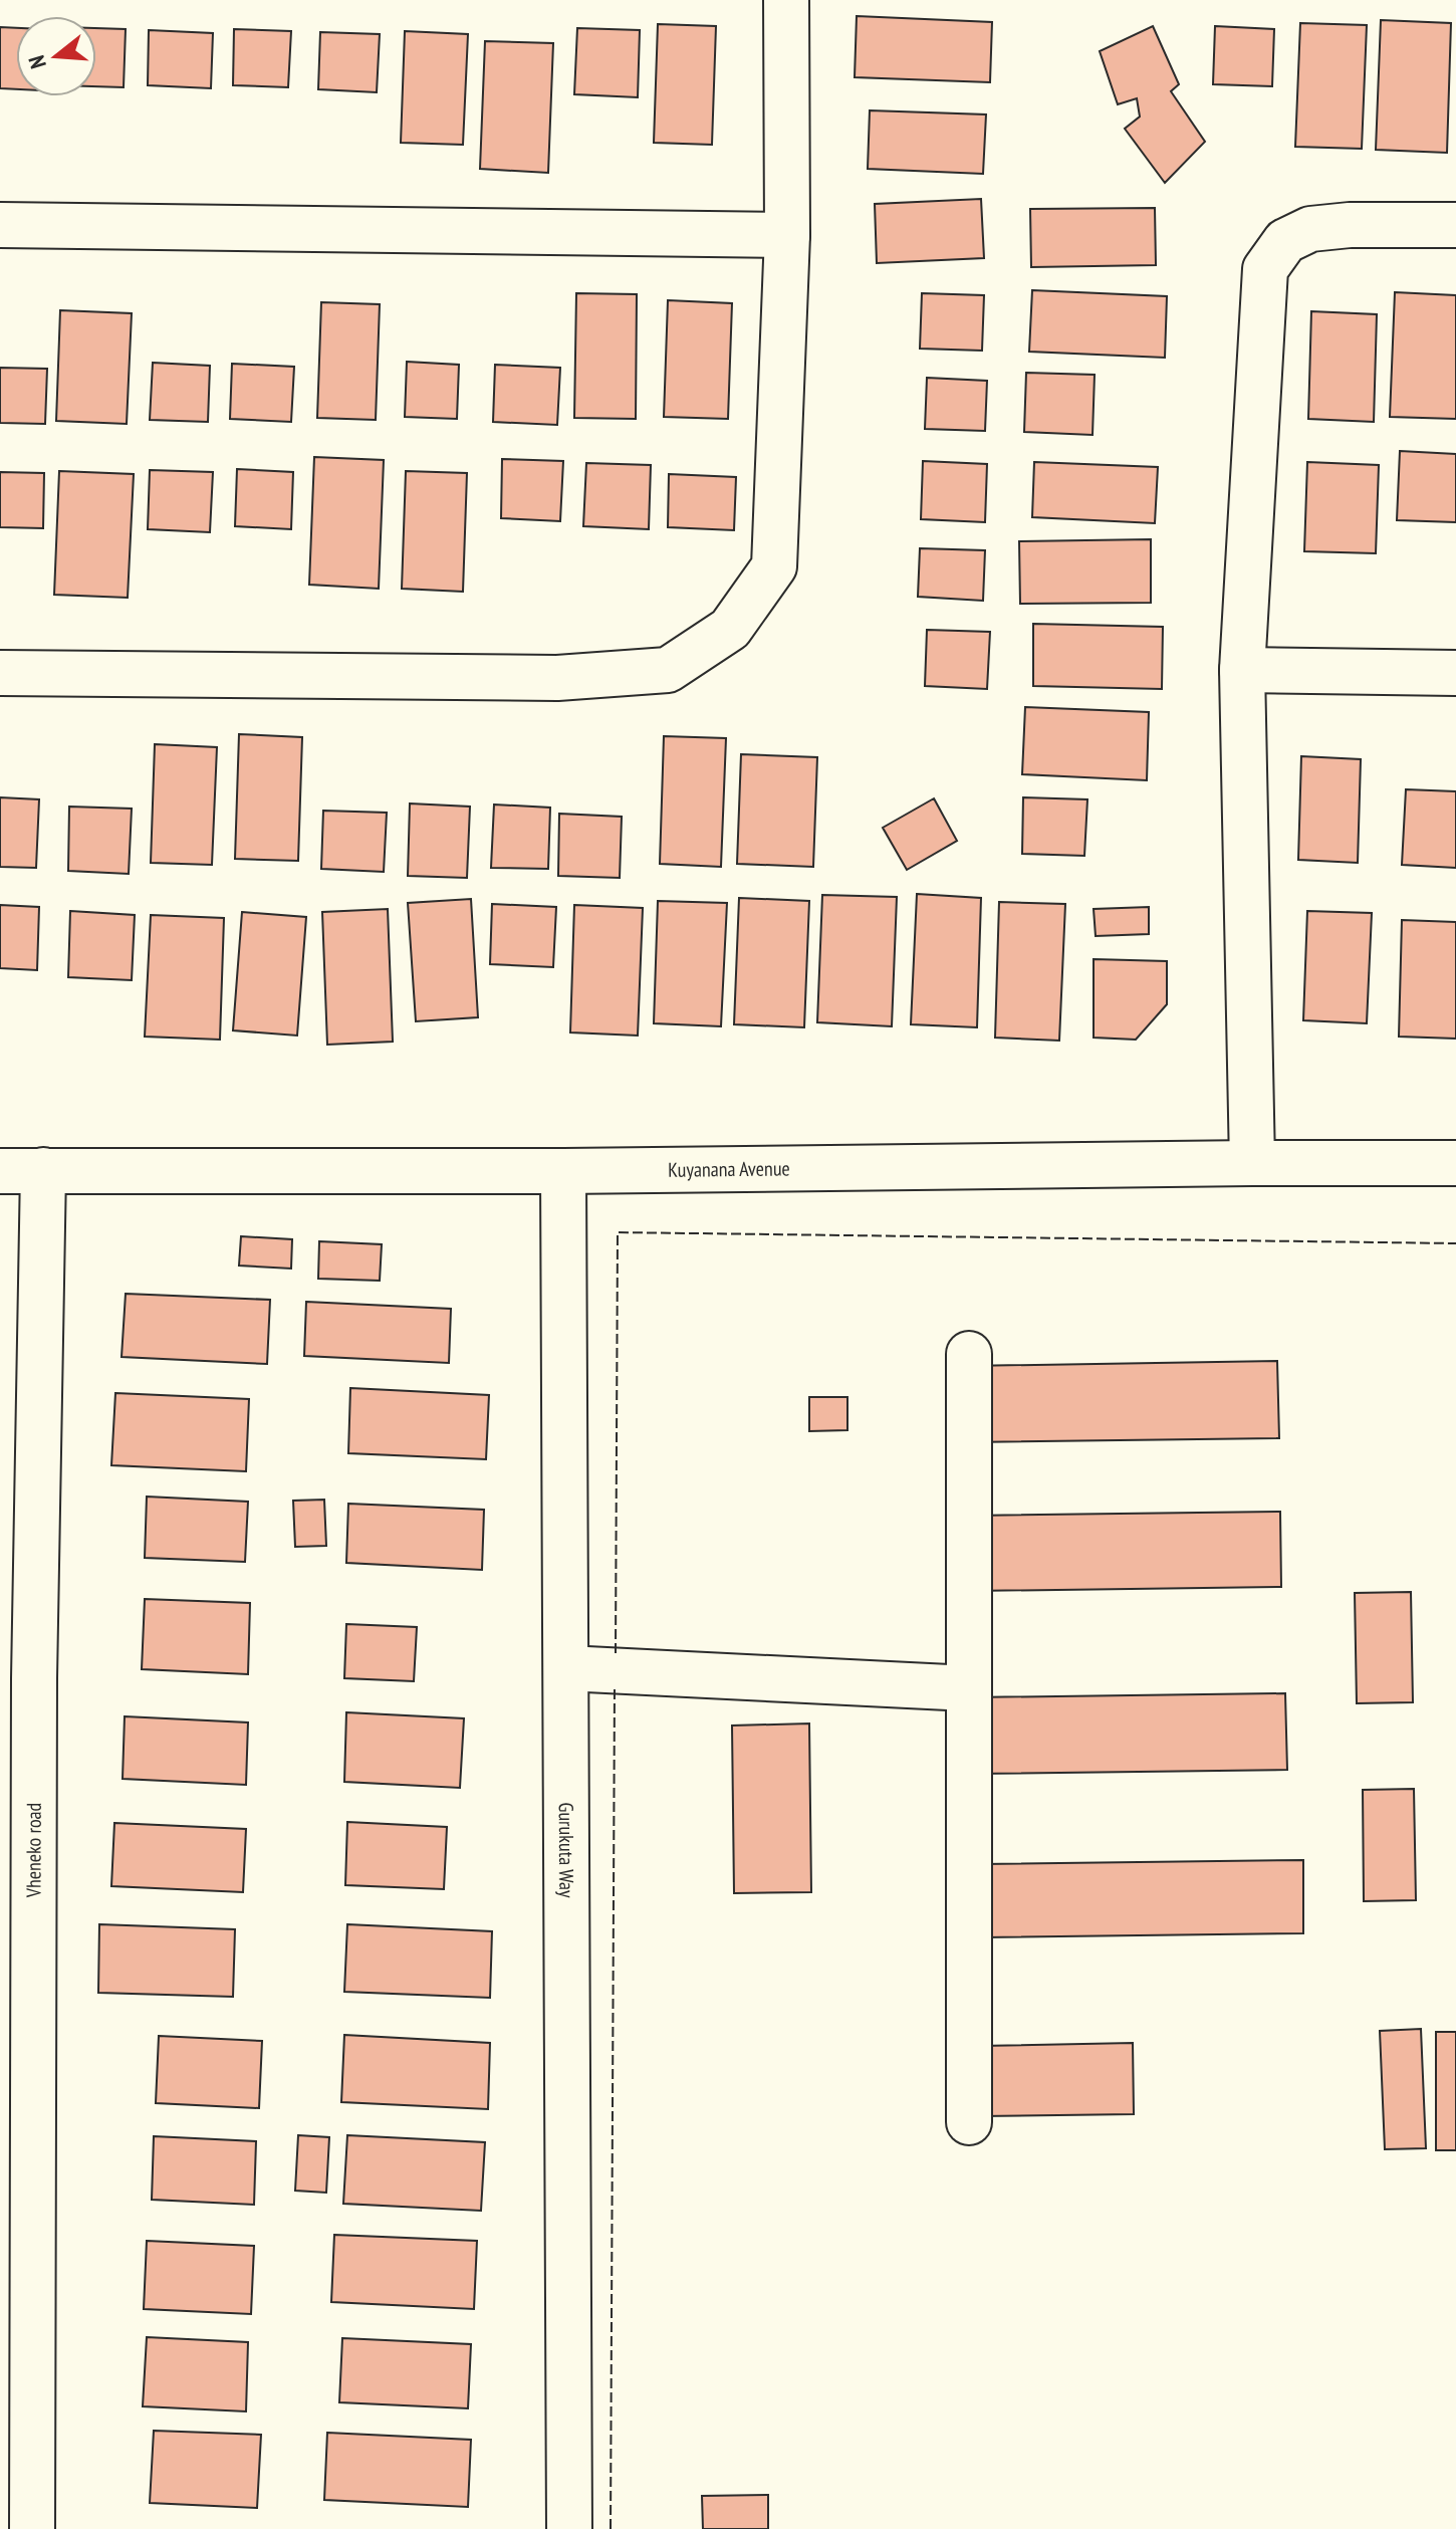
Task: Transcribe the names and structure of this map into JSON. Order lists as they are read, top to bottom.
{
  "streets": {
    "street": ["Kuyanana Avenue", "Vheneko road", "Gurukuta Way"]
  },
  "crossings": [
    ["Kuyanana Avenue", "Vheneko road"],
    ["Kuyanana Avenue", "Gurukuta Way"]
  ],
  "north": "left"
}
